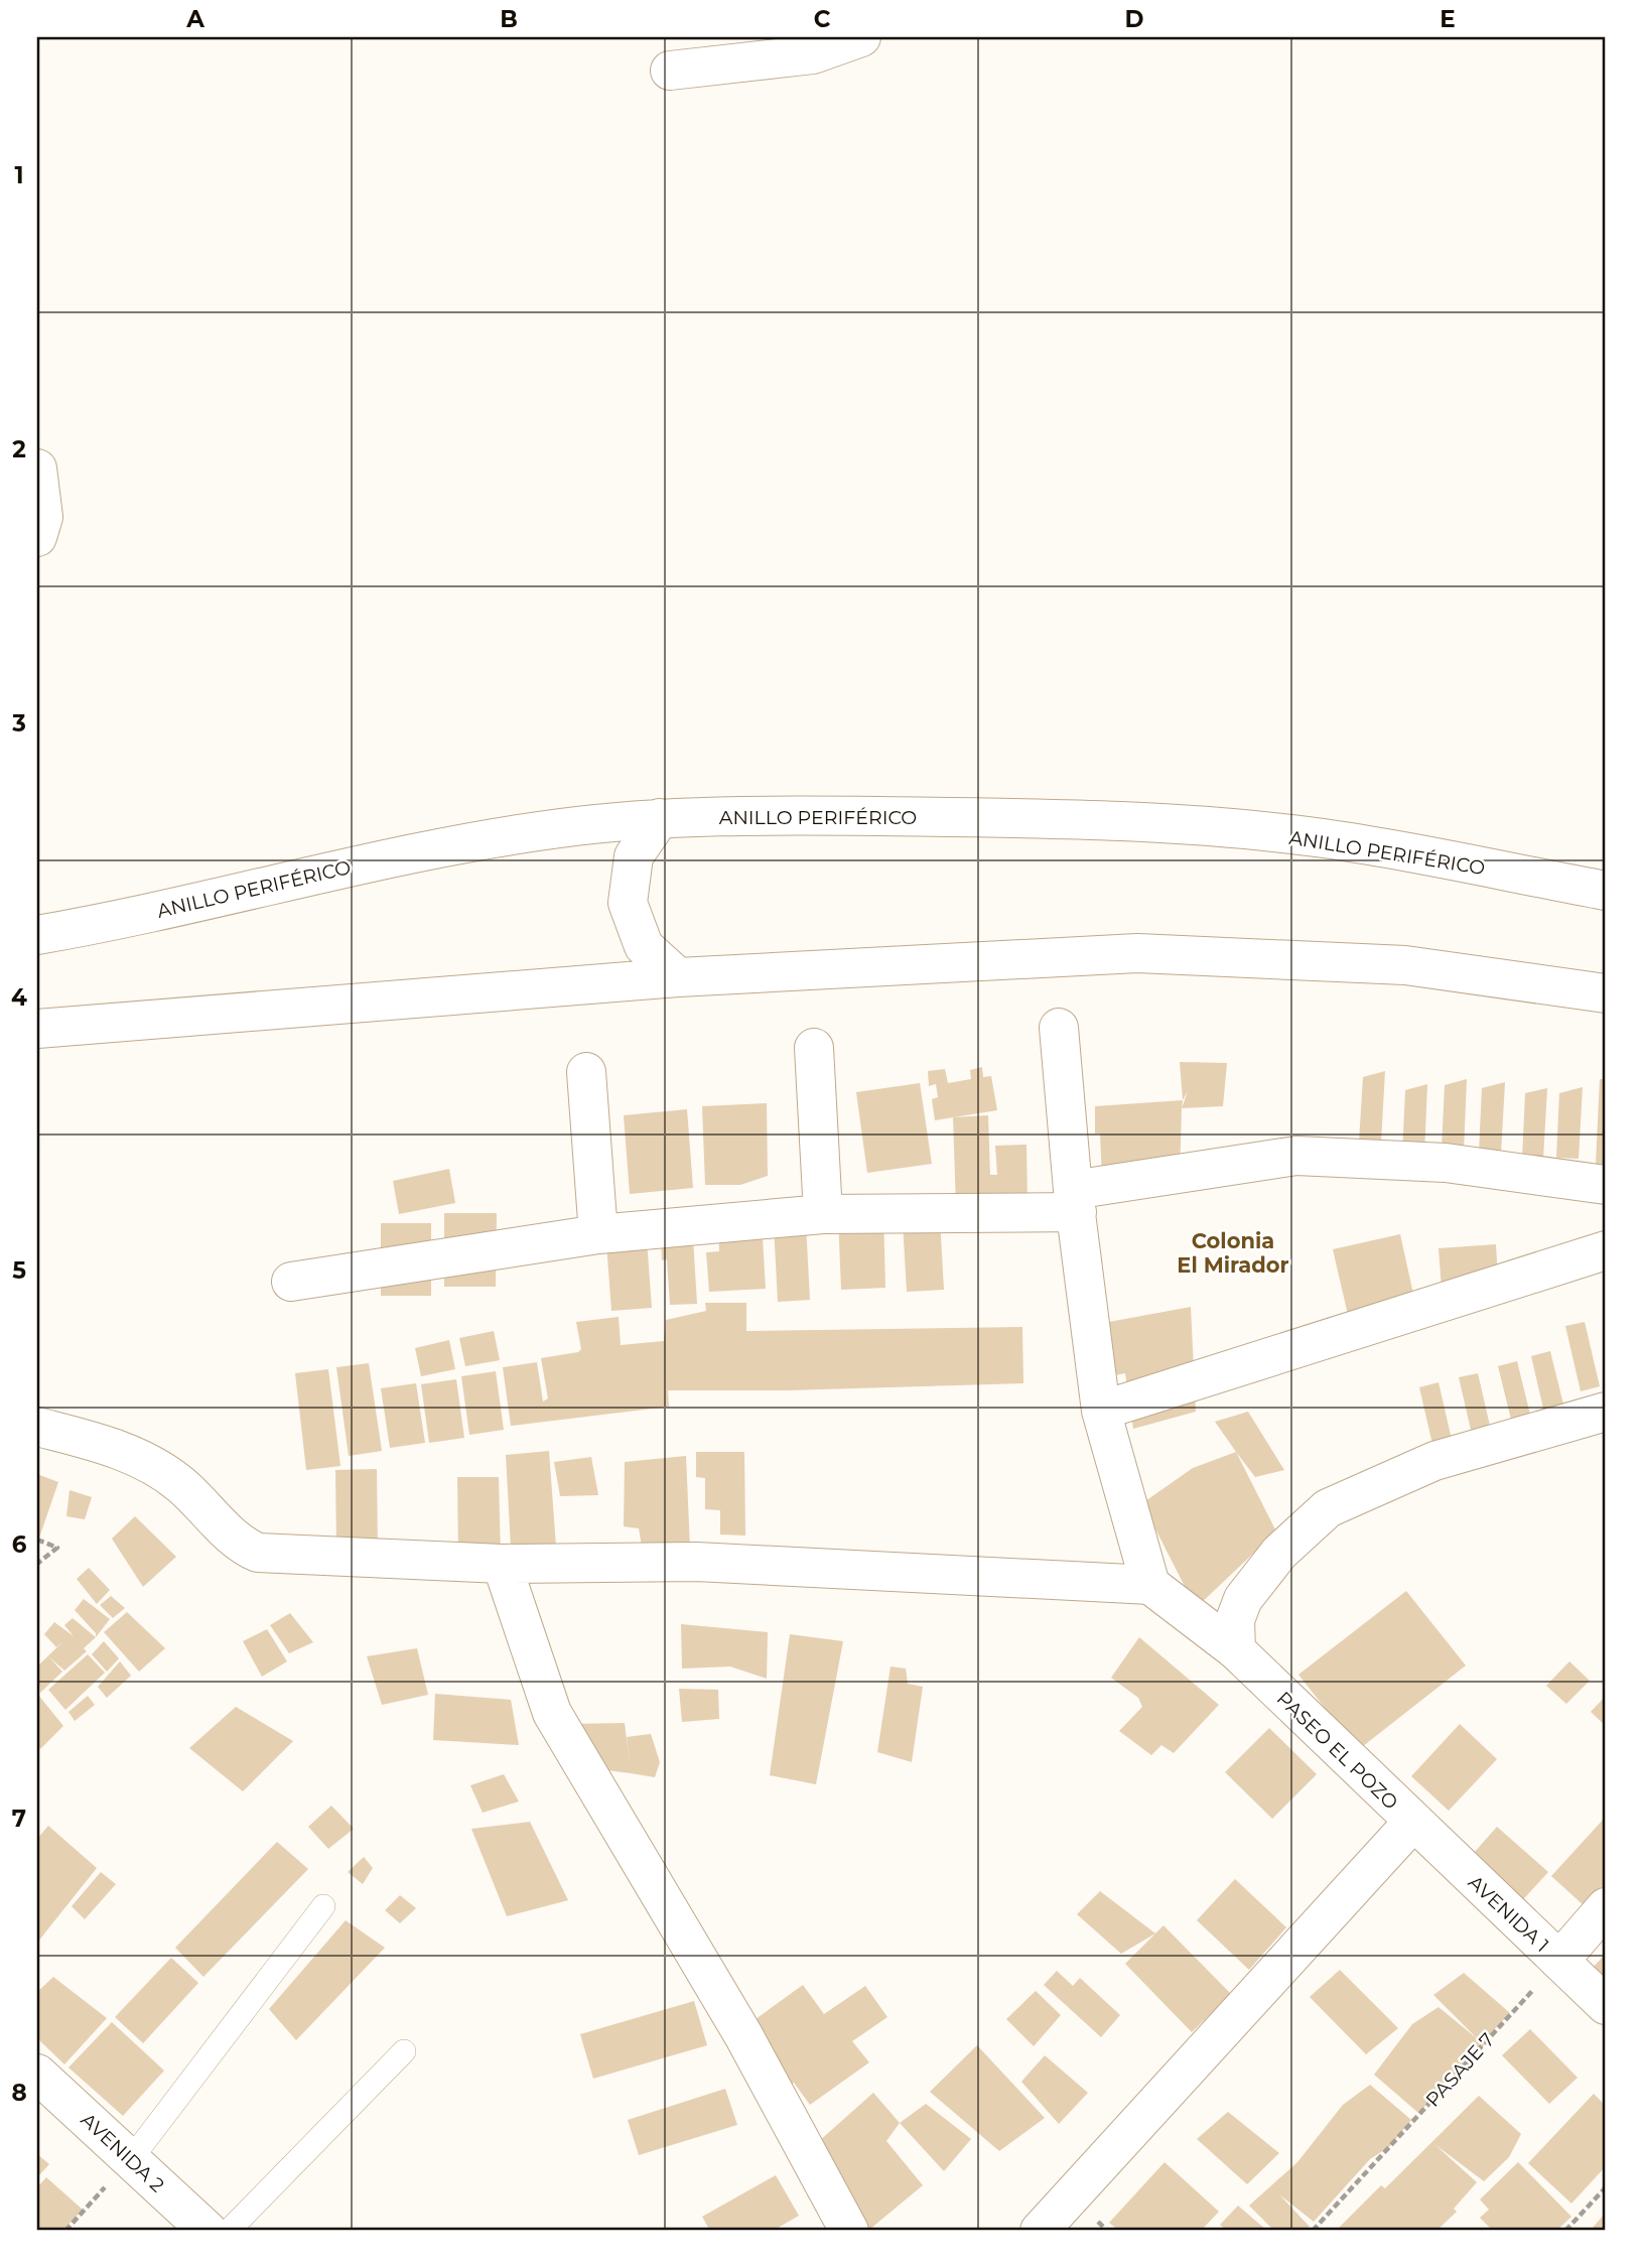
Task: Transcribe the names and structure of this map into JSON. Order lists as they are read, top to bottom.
{
  "streets": {
    "main road": [
      "ANILLO PERIFÉRICO",
      "PASEO EL POZO",
      "AVENIDA 1",
      "AVENIDA 2"
    ],
    "path": ["PASAJE 7"]
  },
  "crossings": [
    ["PASEO EL POZO", "AVENIDA 1"],
    ["AVENIDA 1", "PASAJE 7"]
  ],
  "districts": ["Colonia El Mirador"],
  "grid": {
    "columns": [
      "A",
      "B",
      "C",
      "D",
      "E"
    ],
    "rows": [
      "1",
      "2",
      "3",
      "4",
      "5",
      "6",
      "7",
      "8"
    ]
  }
}
